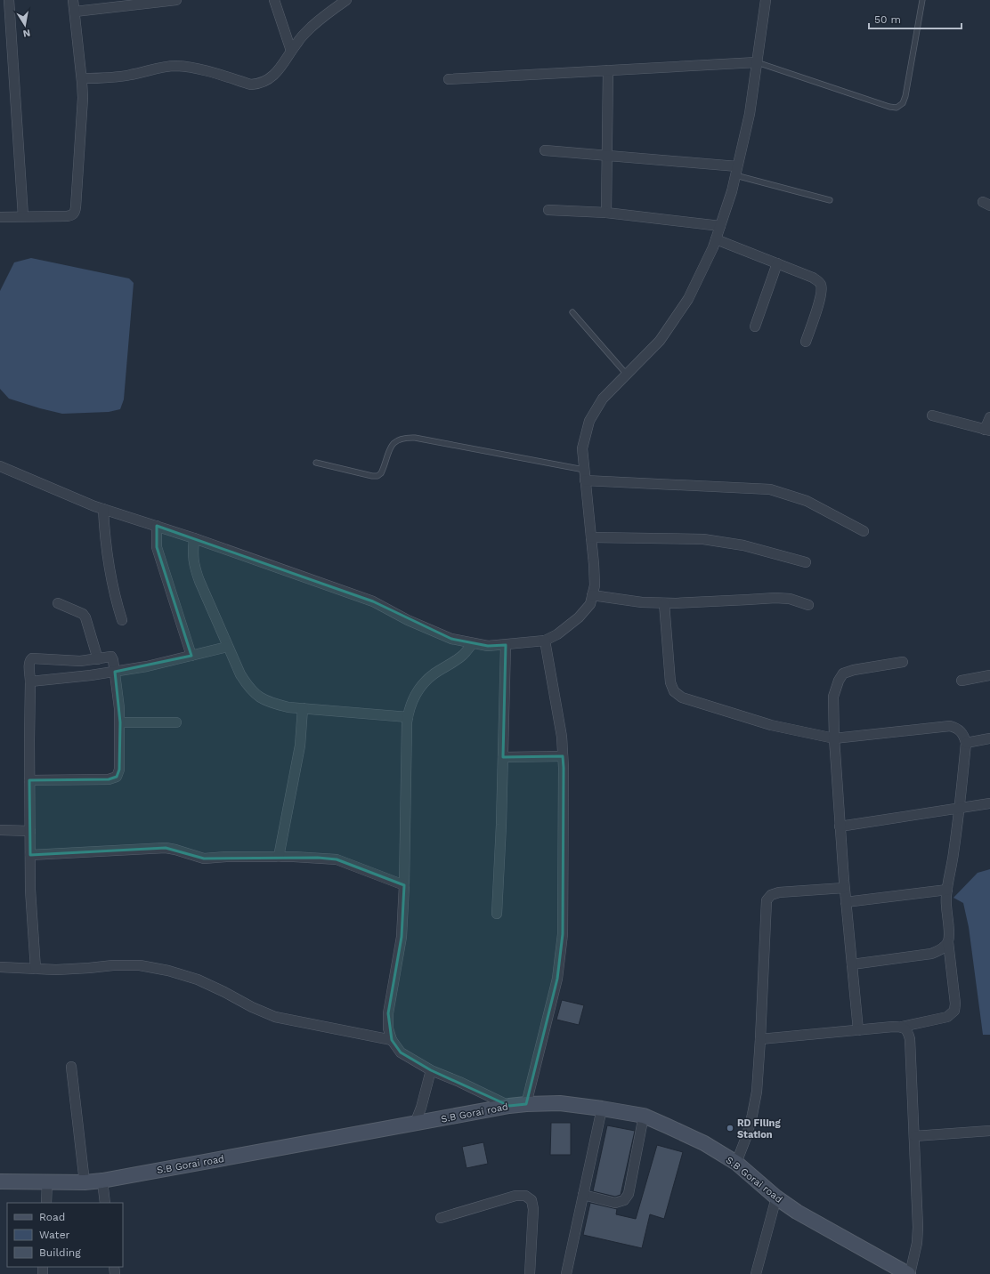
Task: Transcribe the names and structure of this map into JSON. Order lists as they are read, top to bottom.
{
  "streets": {
    "street": ["S.B Gorai road"]
  },
  "places": ["RD FIling Station"],
  "legend": ["Road", "Water", "Building"],
  "scale_bar": "50 m",
  "north": "bottom"
}
